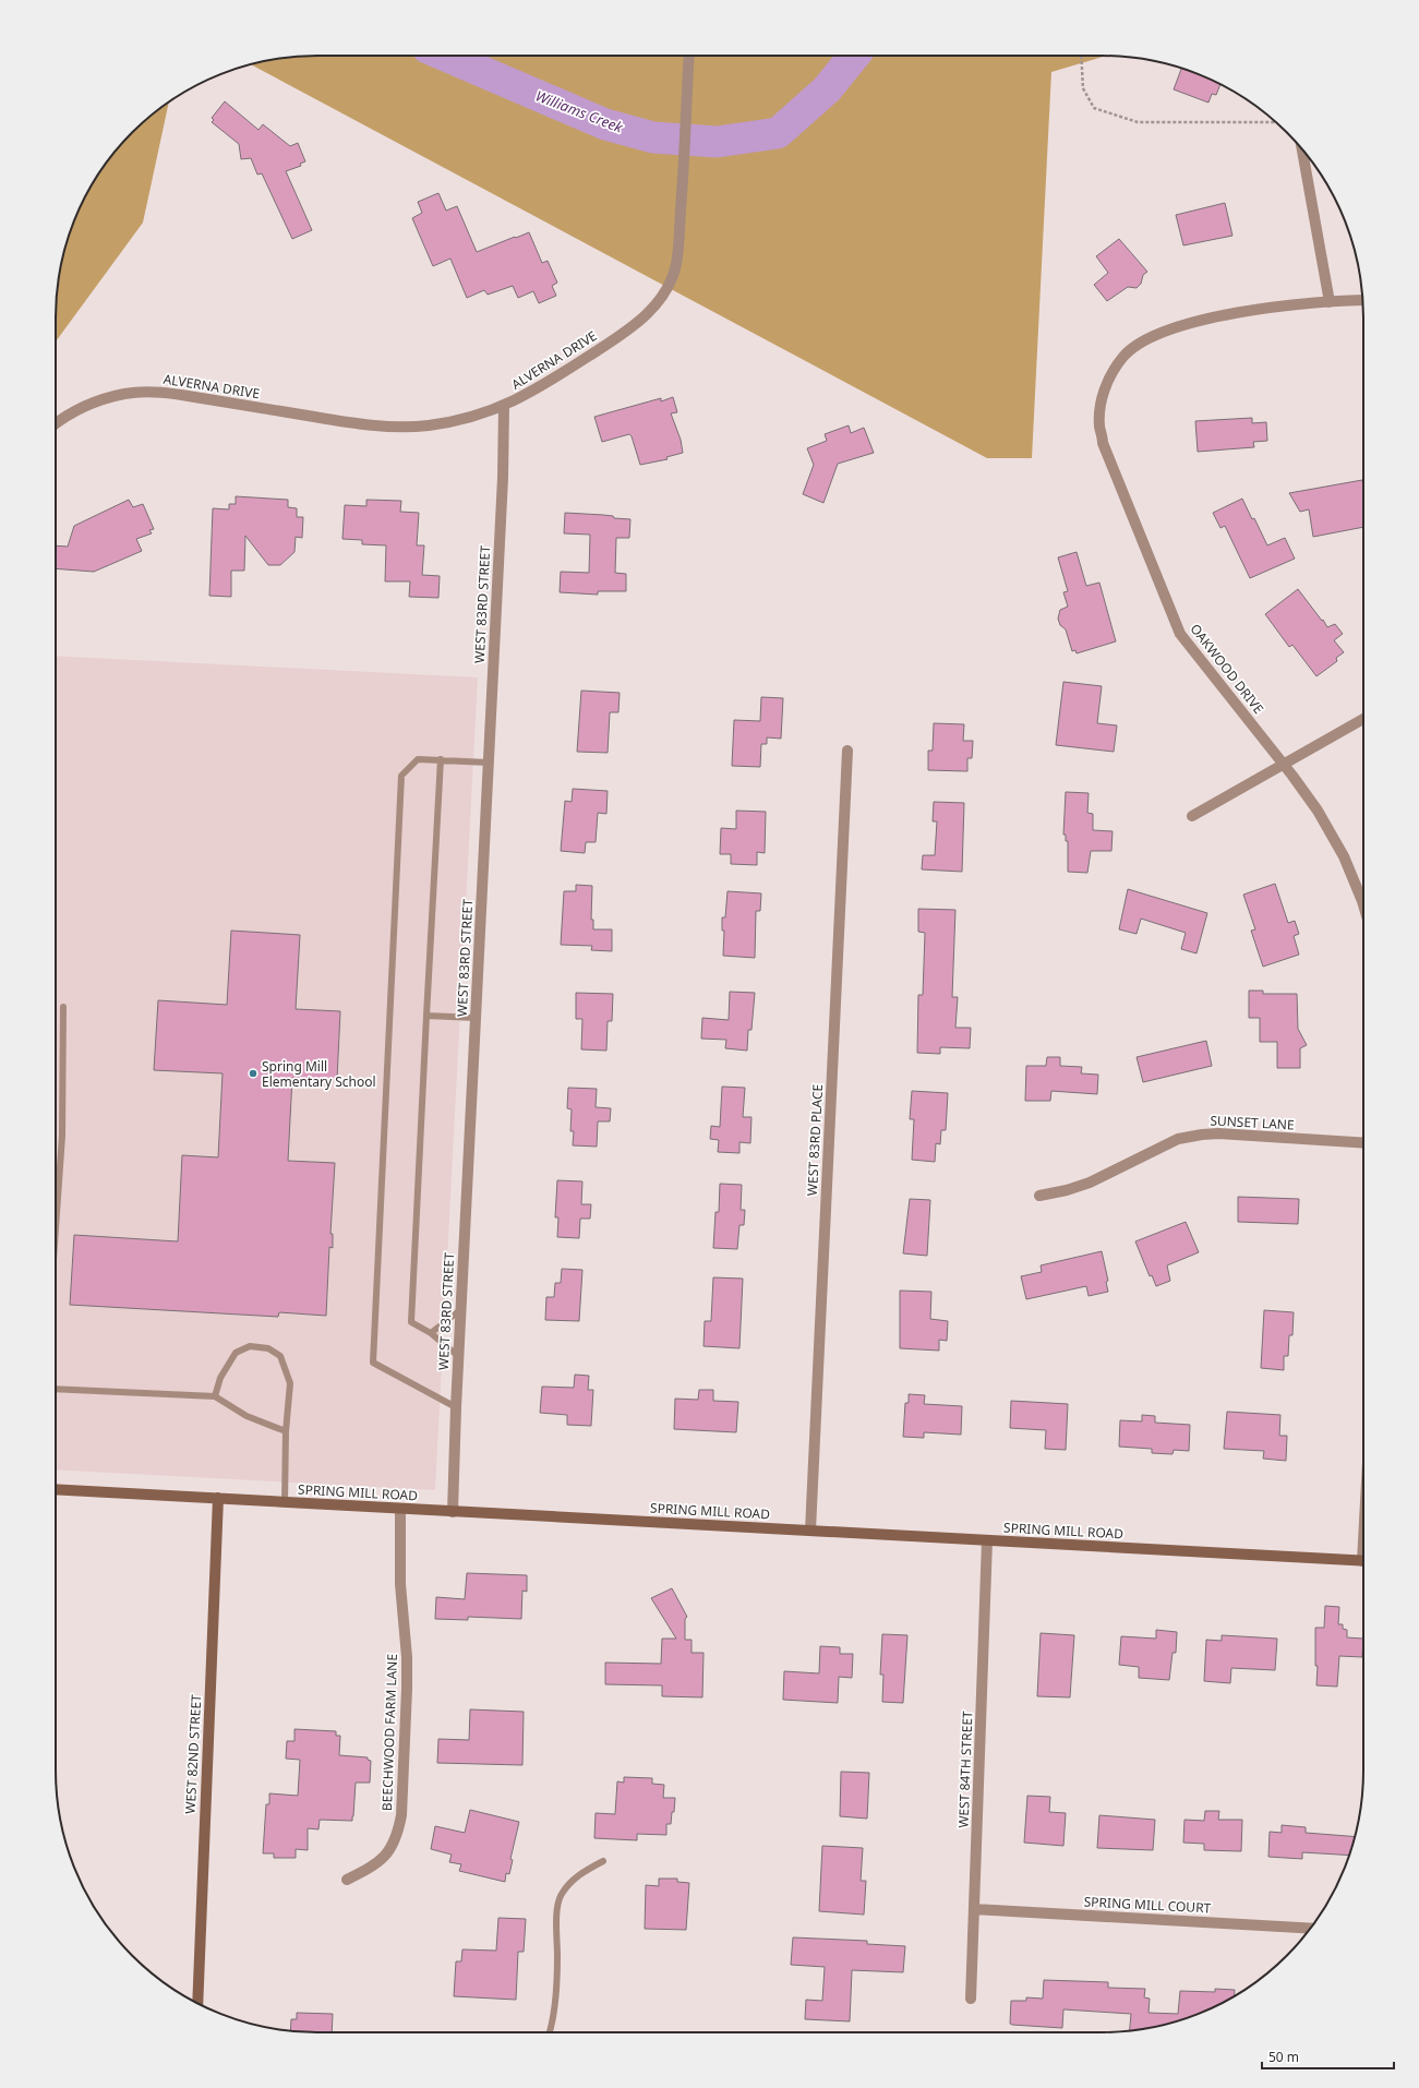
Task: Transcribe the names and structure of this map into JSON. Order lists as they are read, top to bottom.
{
  "streets": {
    "street": [
      "ALVERNA DRIVE",
      "WEST 83RD STREET",
      "OAKWOOD DRIVE",
      "SUNSET LANE",
      "WEST 83RD PLACE",
      "SPRING MILL ROAD",
      "BEECHWOOD FARM LANE",
      "WEST 82ND STREET",
      "WEST 84TH STREET",
      "SPRING MILL COURT"
    ]
  },
  "crossings": [
    ["ALVERNA DRIVE", "WEST 83RD STREET"],
    ["WEST 83RD STREET", "SPRING MILL ROAD"],
    ["WEST 83RD PLACE", "SPRING MILL ROAD"],
    ["SPRING MILL ROAD", "BEECHWOOD FARM LANE"],
    ["SPRING MILL ROAD", "WEST 82ND STREET"],
    ["SPRING MILL ROAD", "WEST 84TH STREET"],
    ["WEST 84TH STREET", "SPRING MILL COURT"]
  ],
  "water": ["Williams Creek"],
  "places": ["Spring Mill Elementary School"],
  "scale_bar": "50 m"
}
